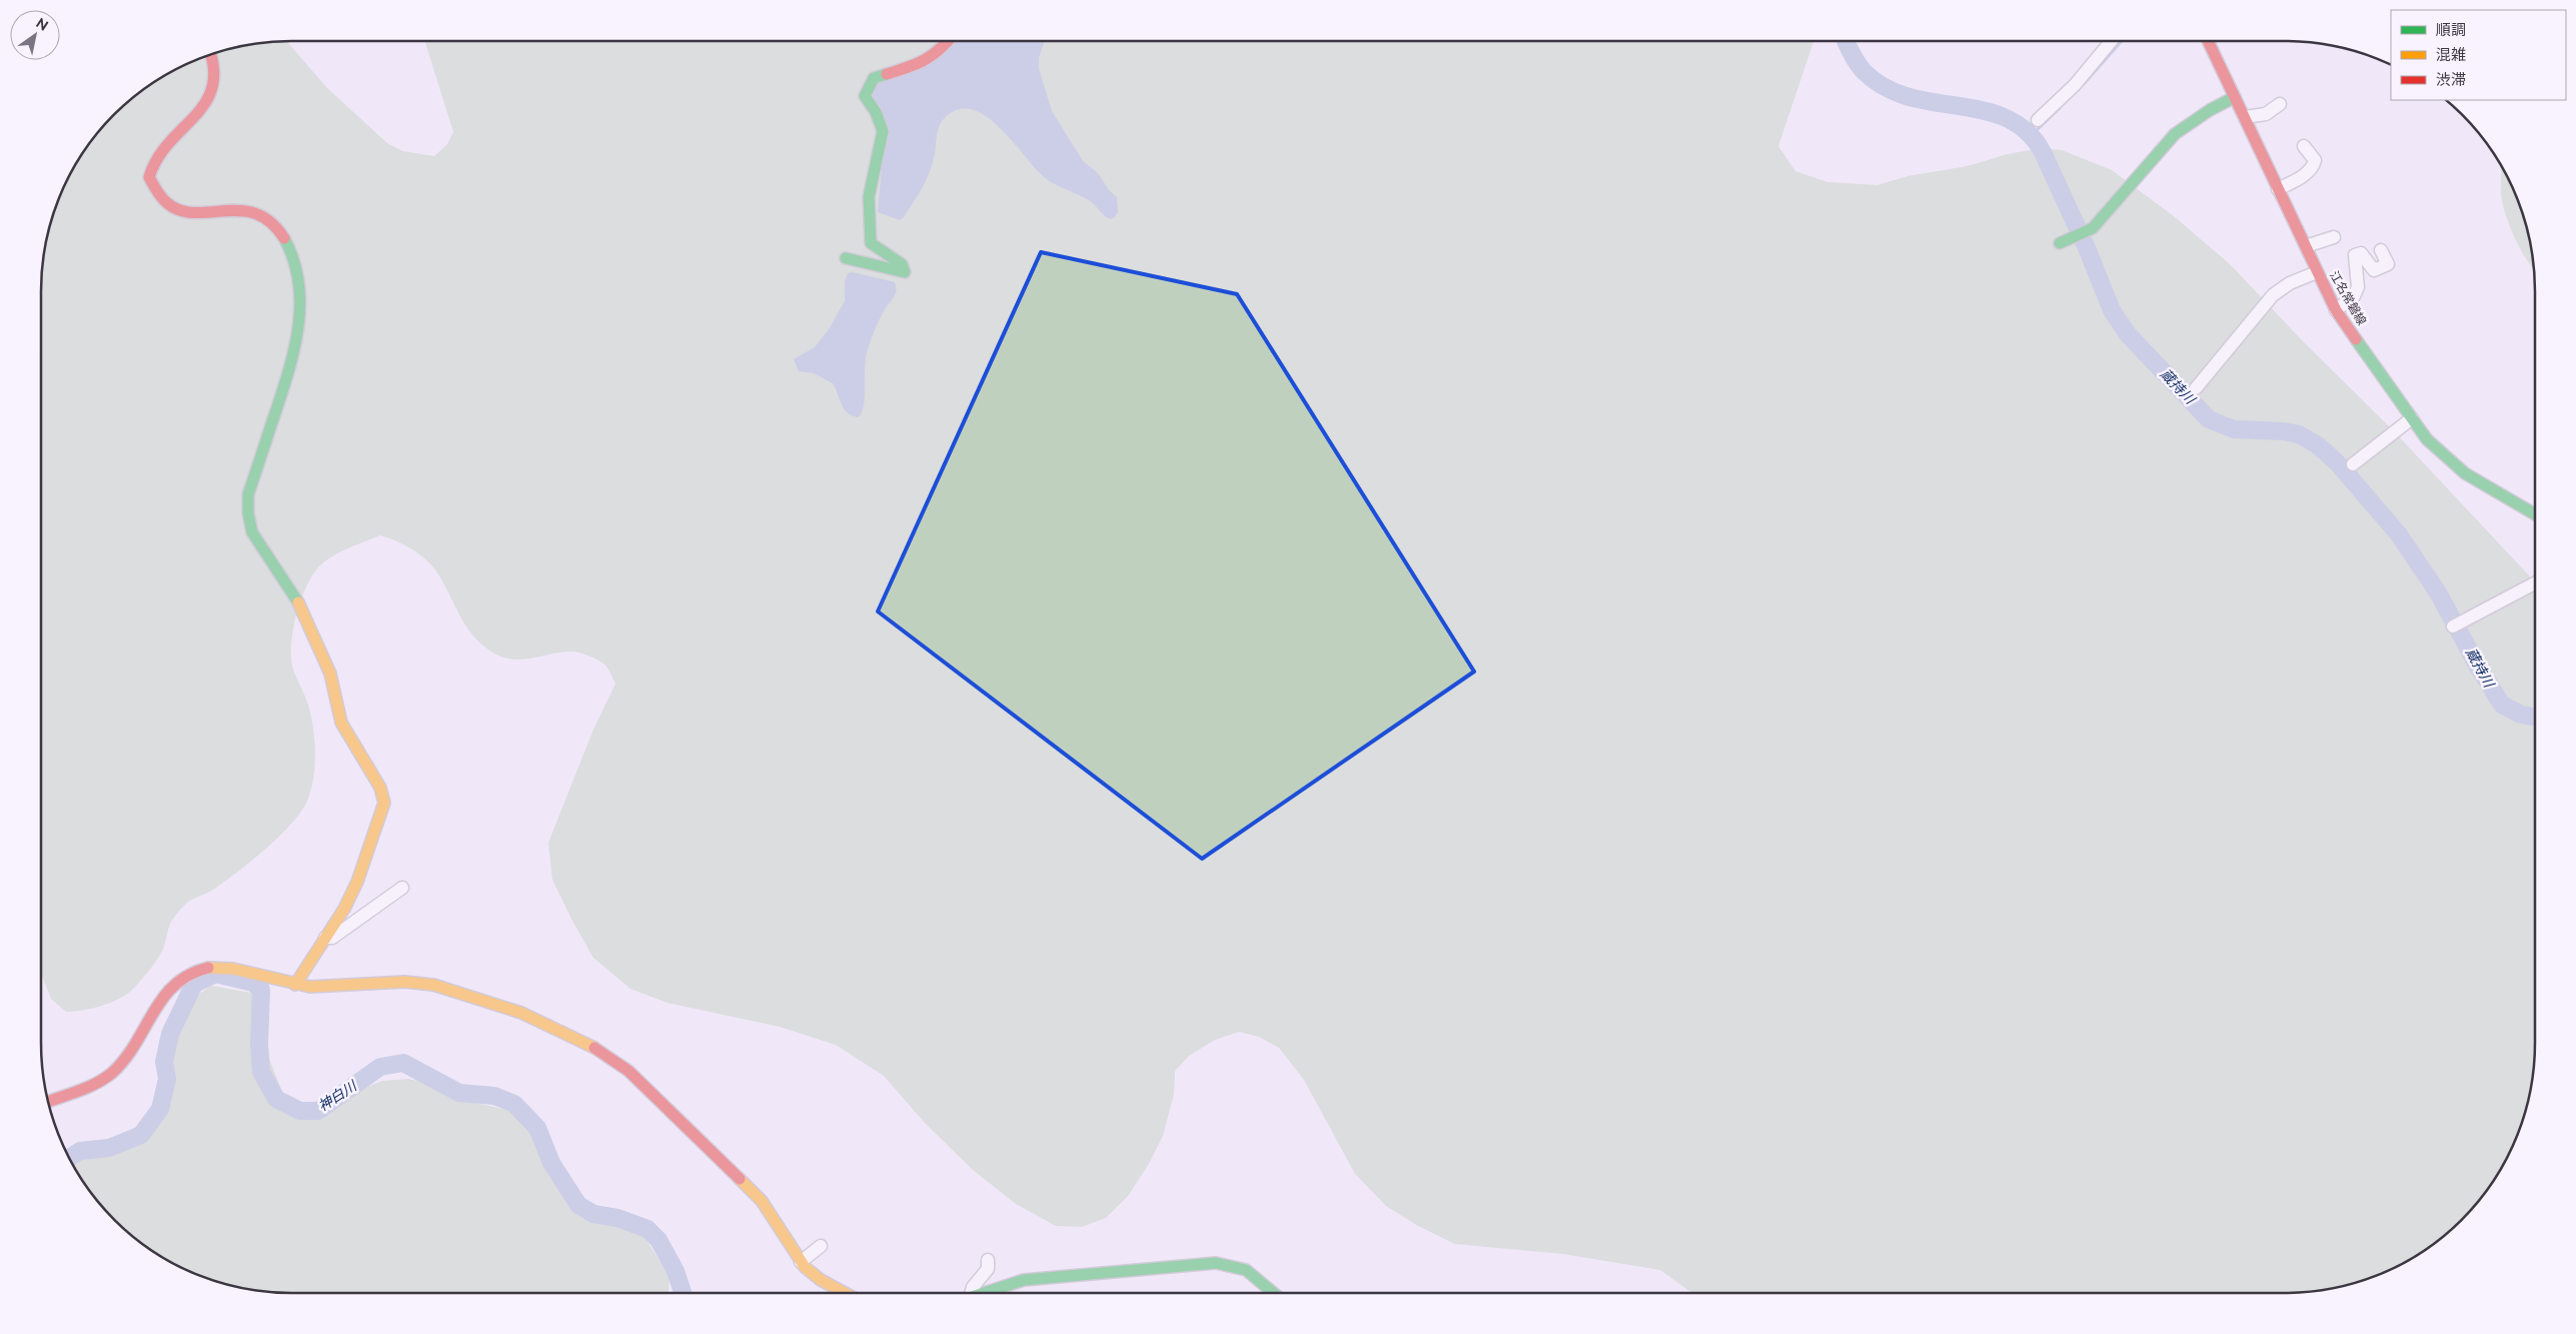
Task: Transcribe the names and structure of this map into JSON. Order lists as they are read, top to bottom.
{
  "streets": {
    "street": ["江名常磐線"]
  },
  "water": ["蔵持川", "神白川"],
  "legend": ["順調", "混雑", "渋滞"],
  "north": "top right"
}
